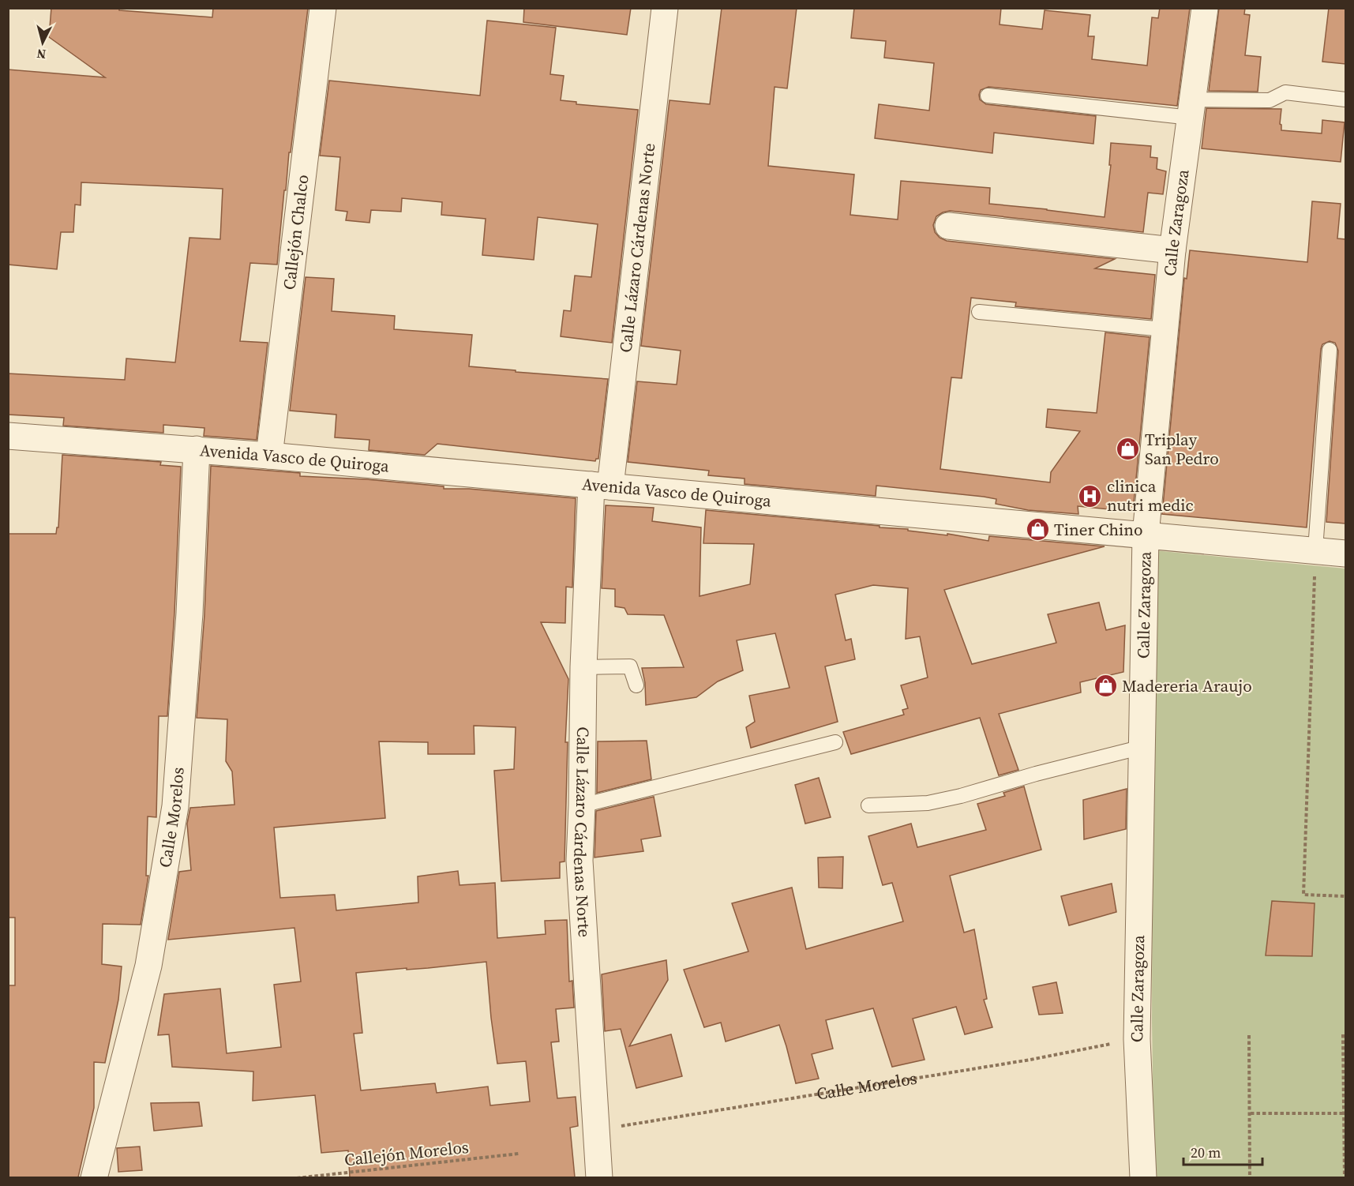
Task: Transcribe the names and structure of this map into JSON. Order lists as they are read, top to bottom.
{
  "streets": {
    "street": [
      "Calle Zaragoza",
      "Callejón Chalco",
      "Calle Lázaro Cárdenas Norte",
      "Avenida Vasco de Quiroga",
      "Calle Morelos"
    ],
    "path": ["Callejón Morelos"]
  },
  "crossings": [
    ["Calle Zaragoza", "Avenida Vasco de Quiroga"],
    ["Calle Zaragoza", "Calle Morelos"],
    ["Callejón Chalco", "Avenida Vasco de Quiroga"],
    ["Calle Lázaro Cárdenas Norte", "Avenida Vasco de Quiroga"],
    ["Calle Lázaro Cárdenas Norte", "Calle Morelos"],
    ["Avenida Vasco de Quiroga", "Calle Morelos"]
  ],
  "places": {
    "shop": ["Triplay San Pedro", "Tiner Chino", "Madereria Araujo"],
    "hospital": ["clinica nutri medic"]
  },
  "scale_bar": "20 m",
  "north": "bottom"
}
